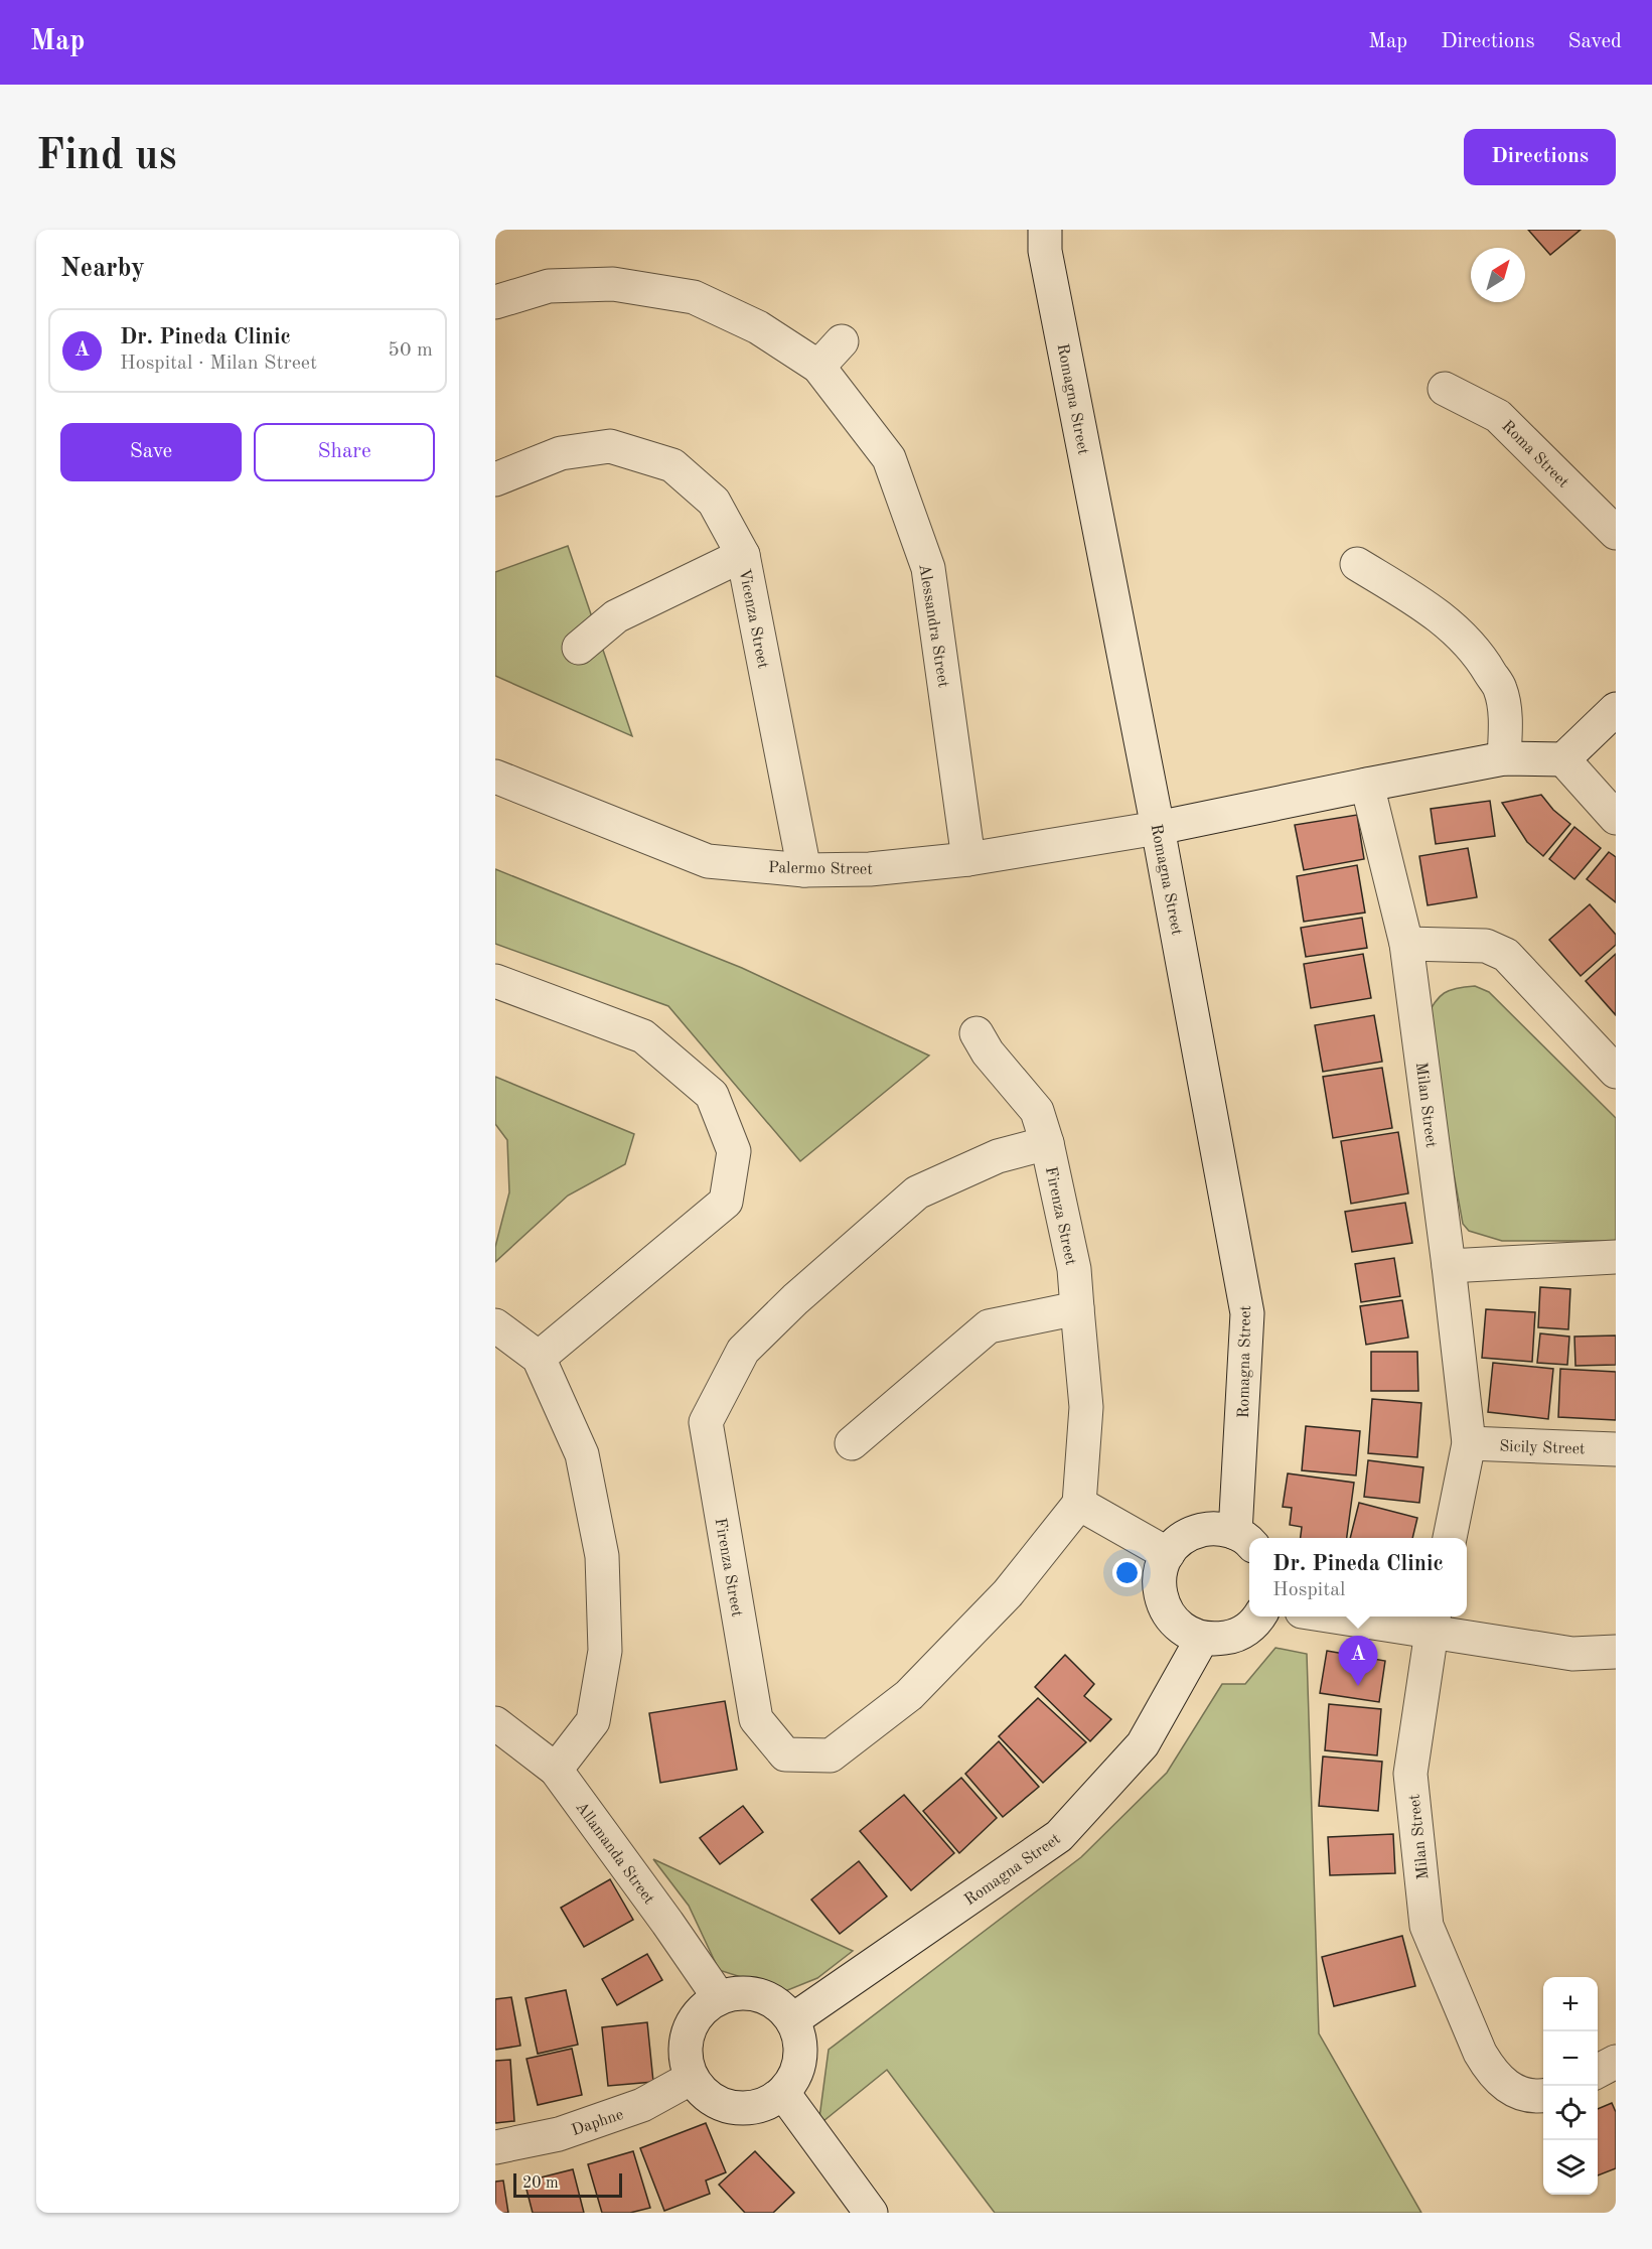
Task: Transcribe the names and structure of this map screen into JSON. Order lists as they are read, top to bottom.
{
  "streets": {
    "street": [
      "Romagna Street",
      "Roma Street",
      "Vicenza Street",
      "Alessandra Street",
      "Palermo Street",
      "Milan Street",
      "Firenza Street",
      "Sicily Street",
      "Allamanda Street",
      "Daphne"
    ]
  },
  "crossings": [
    ["Romagna Street", "Palermo Street"],
    ["Romagna Street", "Allamanda Street"],
    ["Romagna Street", "Daphne"],
    ["Vicenza Street", "Palermo Street"],
    ["Alessandra Street", "Palermo Street"],
    ["Palermo Street", "Milan Street"],
    ["Milan Street", "Sicily Street"],
    ["Allamanda Street", "Daphne"]
  ],
  "scale_bar": "20 m",
  "north": "top right",
  "page": {
    "header": "Map",
    "nav": ["Map", "Directions", "Saved"],
    "buttons": [
      "Directions",
      ["Save", "Share"]
    ],
    "title": "Find us",
    "heading": "Nearby",
    "list": [
      {
        "mark": "A",
        "name": "Dr. Pineda Clinic",
        "note": "Hospital · Milan Street",
        "value": "50 m"
      }
    ],
    "popup": ["Dr. Pineda Clinic", "Hospital"],
    "pins": "A",
    "map_buttons": ["+", "−"],
    "scale": "20 m"
  }
}
